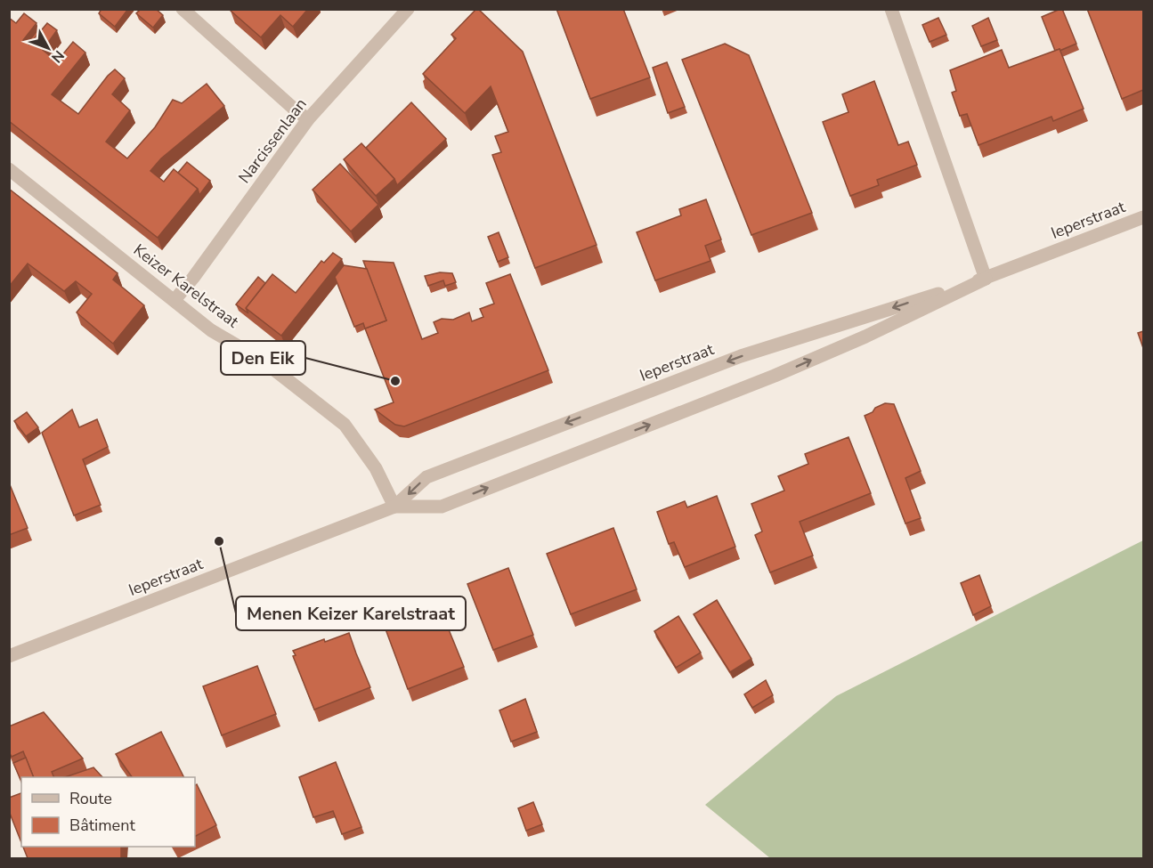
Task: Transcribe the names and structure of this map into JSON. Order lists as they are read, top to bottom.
{
  "streets": {
    "street": ["Narcissenlaan", "Ieperstraat", "Keizer Karelstraat"]
  },
  "crossings": [
    ["Narcissenlaan", "Keizer Karelstraat"],
    ["Ieperstraat", "Keizer Karelstraat"]
  ],
  "places": ["Den Eik", "Menen Keizer Karelstraat"],
  "legend": ["Route", "Bâtiment"],
  "north": "bottom right"
}
